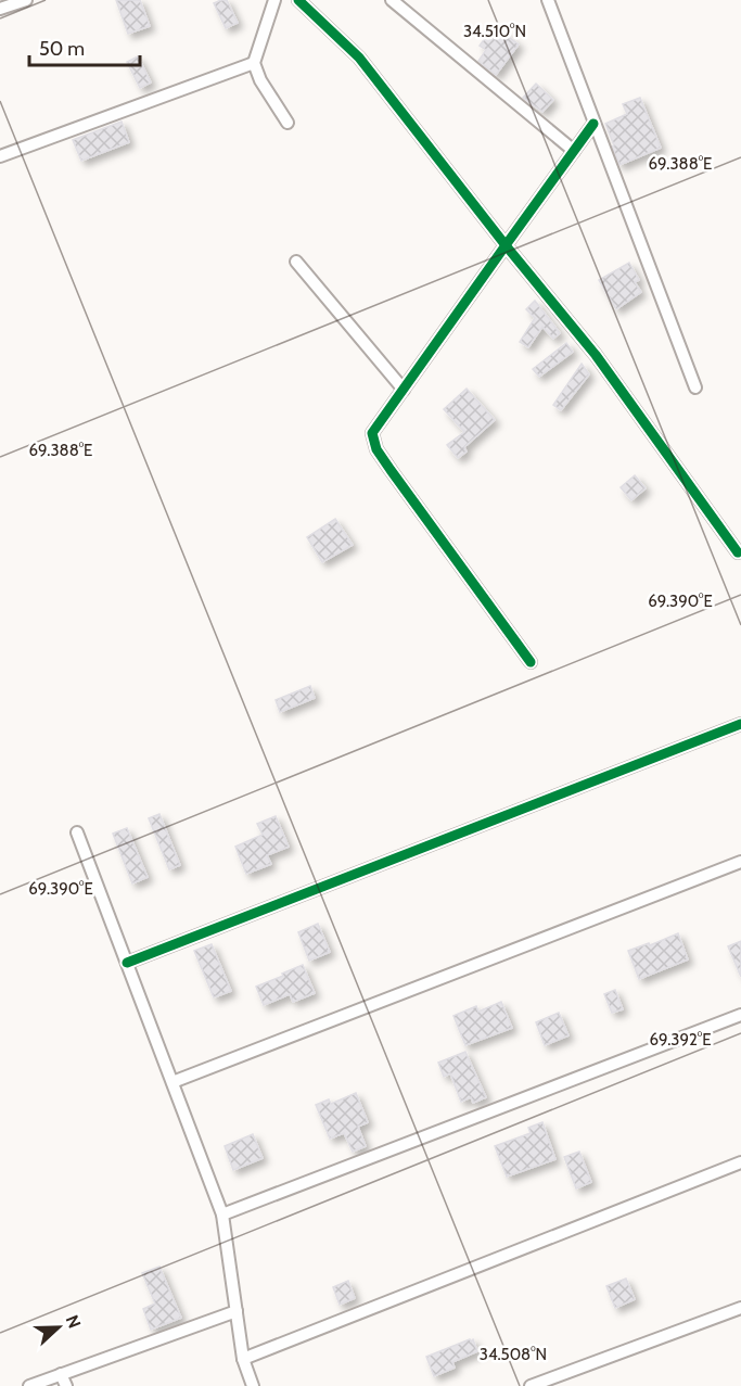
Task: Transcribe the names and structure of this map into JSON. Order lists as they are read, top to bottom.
{
  "scale_bar": "50 m",
  "north": "right",
  "coordinates": [
    "34.510°N",
    "69.388°E",
    "69.390°E",
    "69.392°E",
    "34.508°N"
  ]
}
